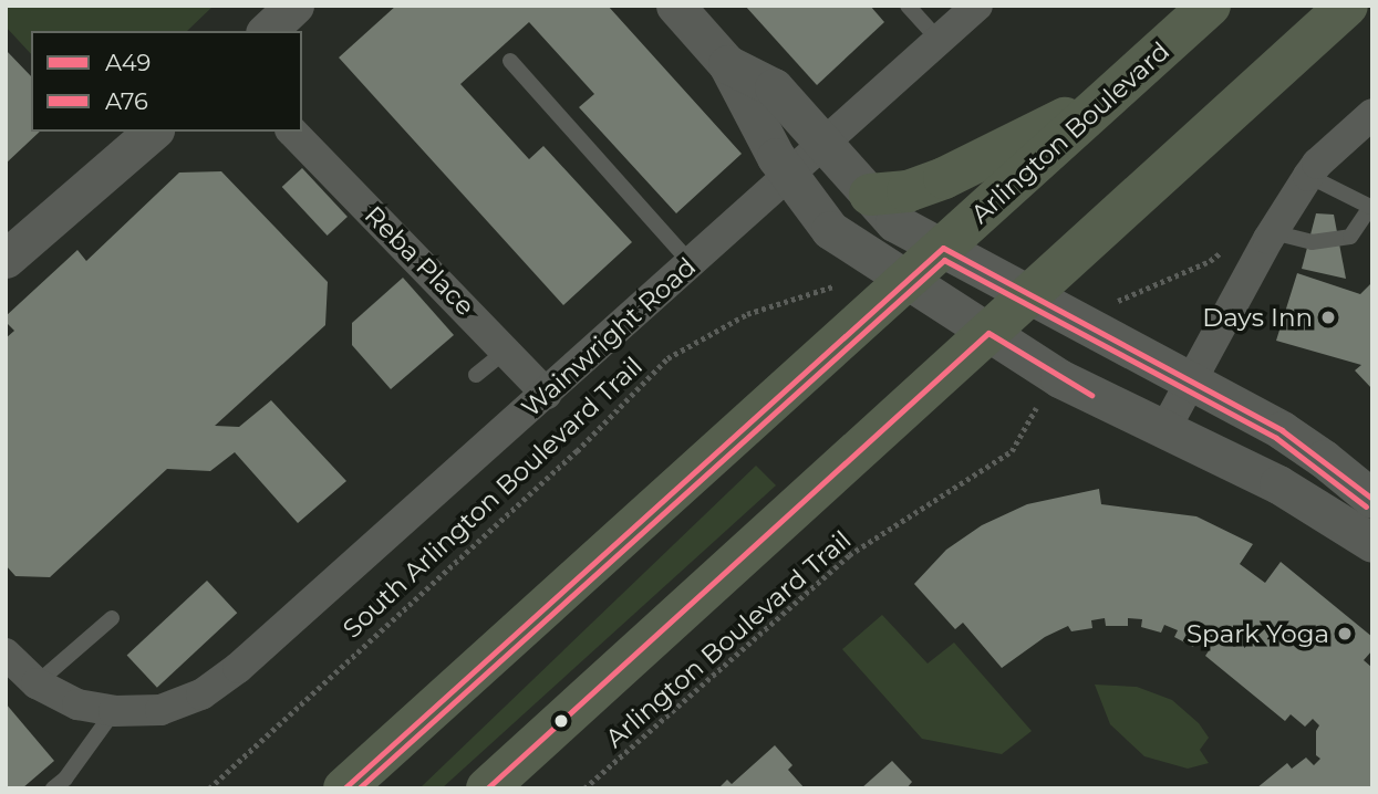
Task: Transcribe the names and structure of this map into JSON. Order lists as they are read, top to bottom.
{
  "streets": {
    "highway": ["Arlington Boulevard"],
    "street": ["Reba Place", "Wainwright Road"],
    "path": ["South Arlington Boulevard Trail", "Arlington Boulevard Trail"]
  },
  "crossings": [
    ["Reba Place", "Wainwright Road"]
  ],
  "places": ["Days Inn", "Spark Yoga"],
  "lines": ["transit line A49", "transit line A76"],
  "legend": ["A49", "A76"]
}
